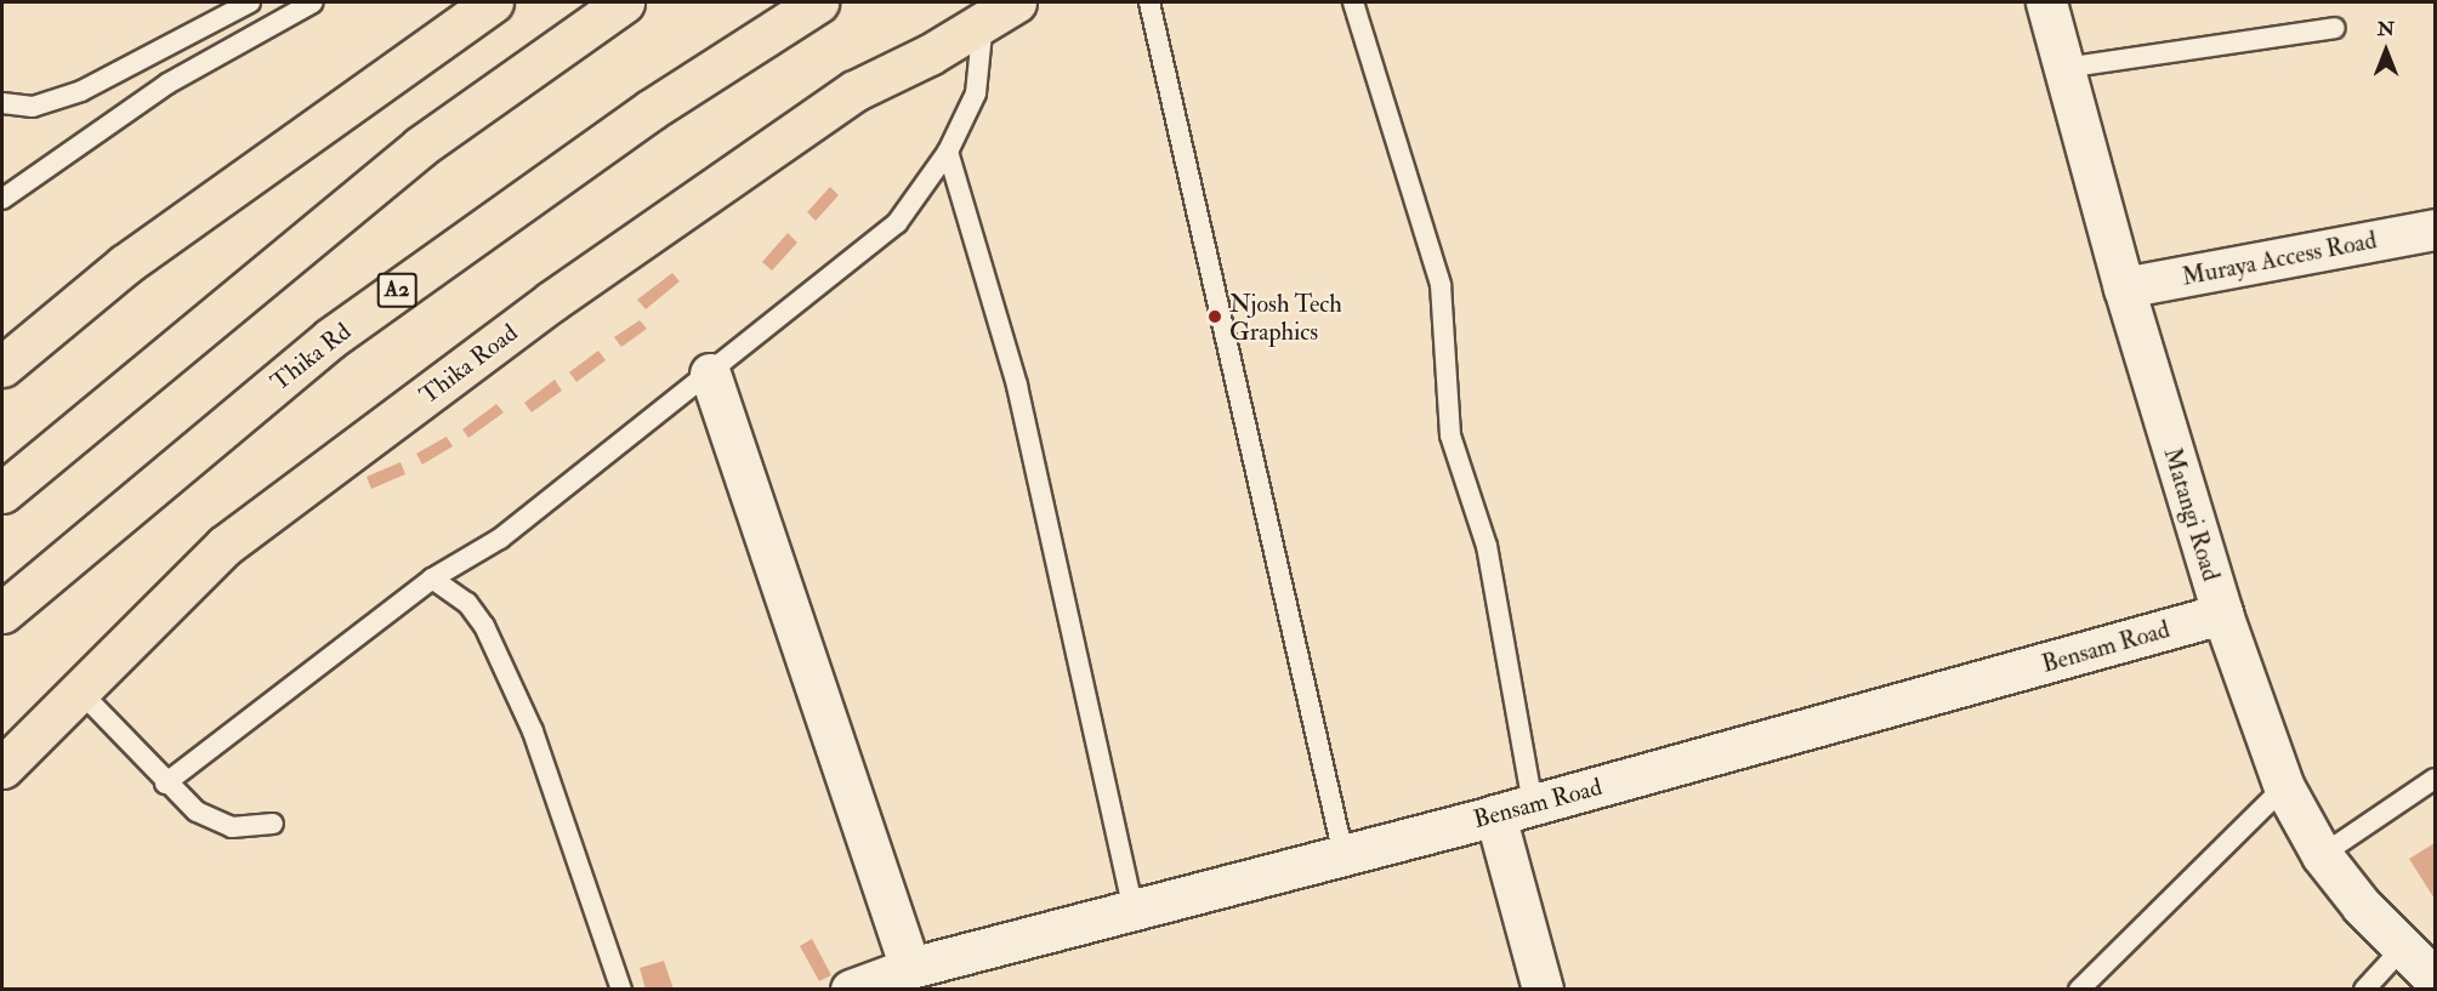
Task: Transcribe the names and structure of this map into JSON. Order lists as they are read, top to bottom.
{
  "streets": {
    "main road": ["A2", "Thika Rd", "Thika Road"],
    "street": ["Muraya Access Road", "Matangi Road", "Bensam Road"]
  },
  "crossings": [
    ["Muraya Access Road", "Matangi Road"],
    ["Matangi Road", "Bensam Road"]
  ],
  "places": ["Njosh Tech Graphics"],
  "north": "top"
}
